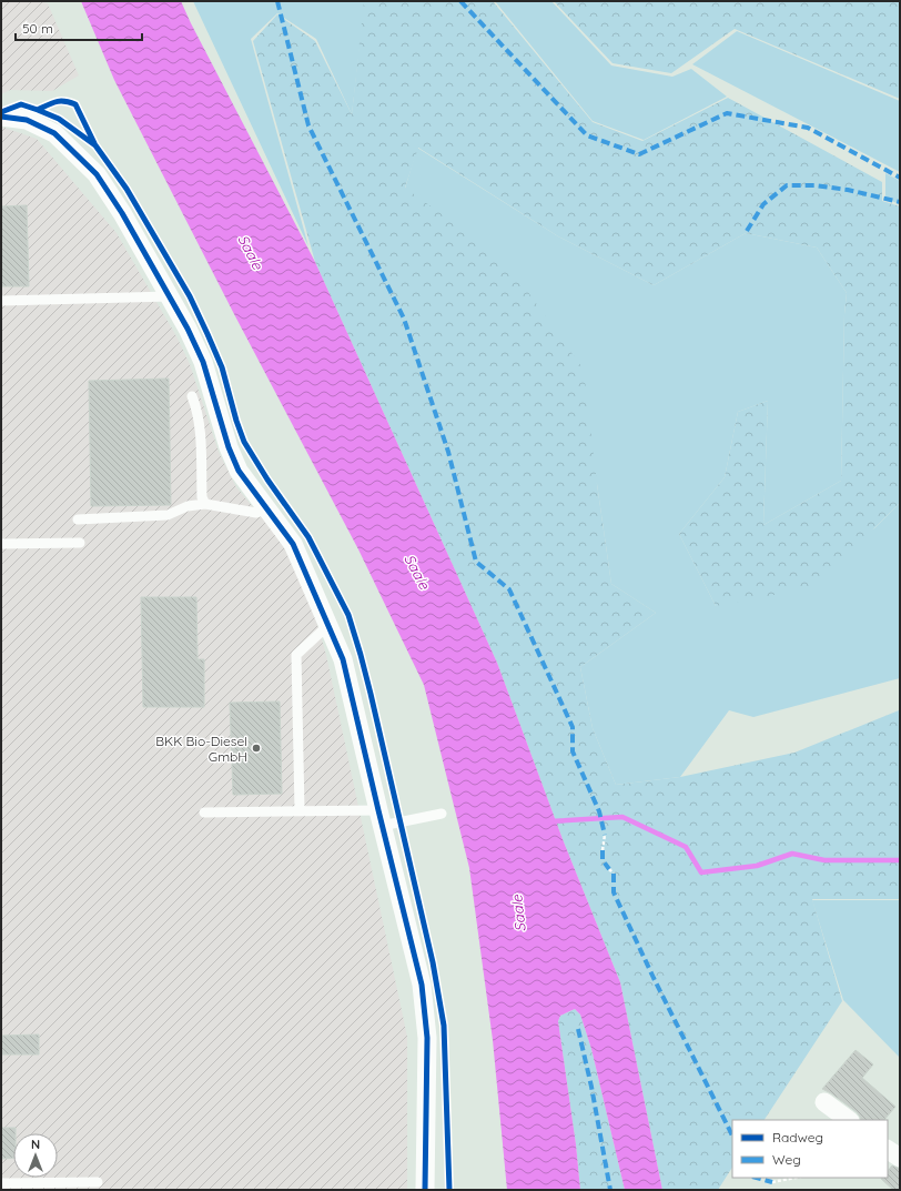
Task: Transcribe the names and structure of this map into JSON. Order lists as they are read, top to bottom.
{
  "water": ["Saale"],
  "places": ["BKK Bio-Diesel GmbH"],
  "legend": ["Radweg", "Weg"],
  "scale_bar": "50 m",
  "north": "top"
}
